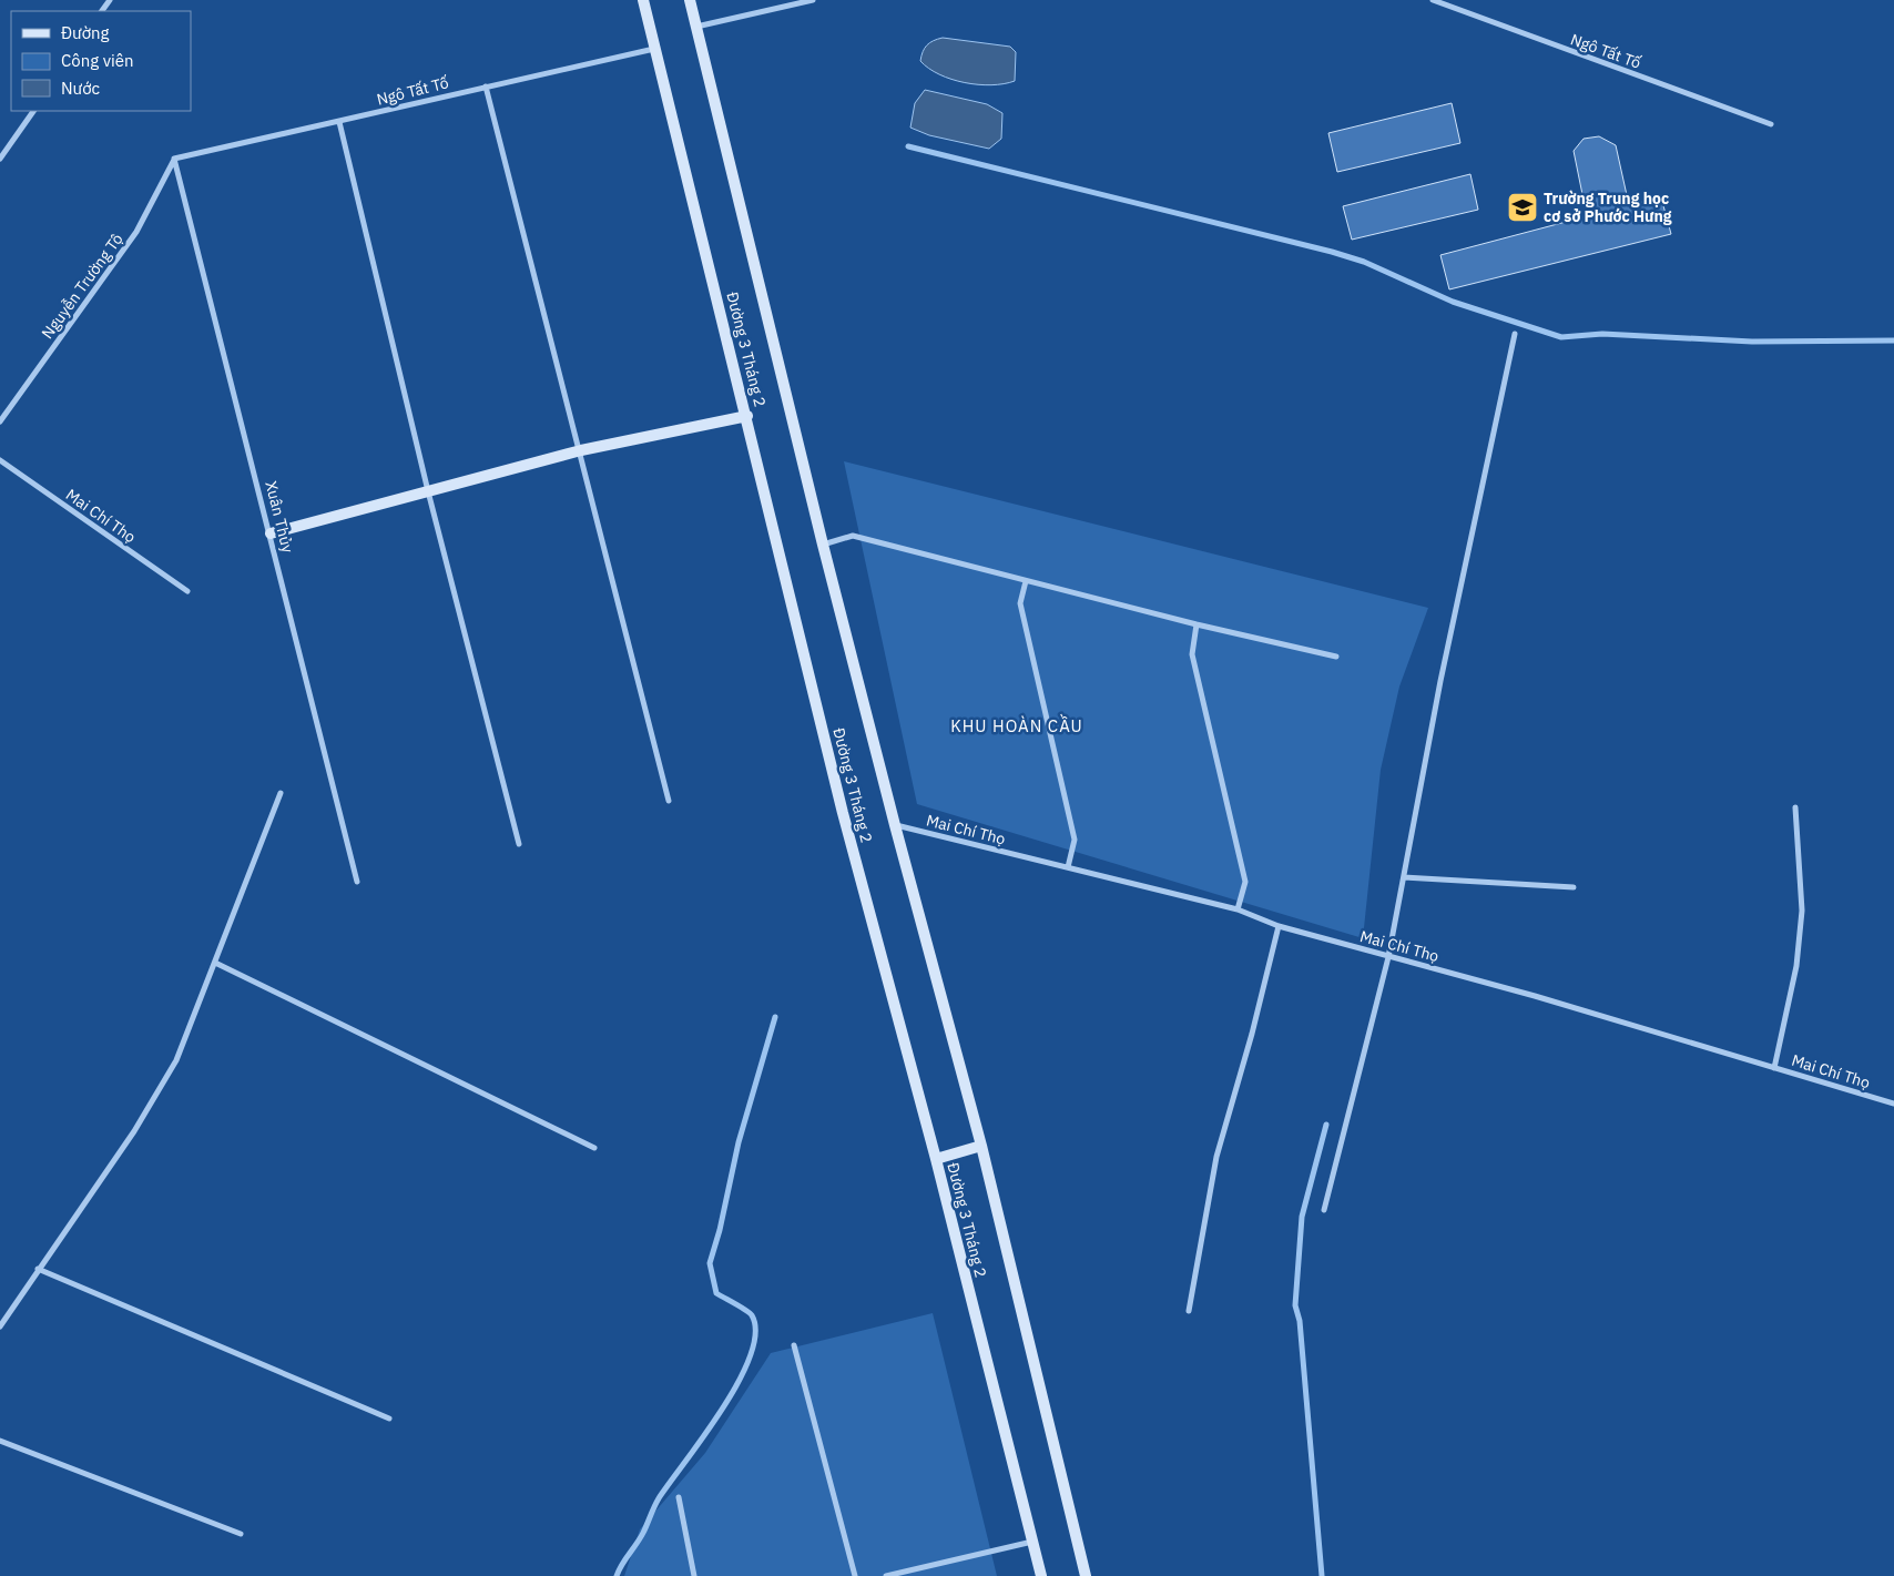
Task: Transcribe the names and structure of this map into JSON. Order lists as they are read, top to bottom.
{
  "streets": {
    "main road": ["Đường 3 Tháng 2"],
    "street": [
      "Ngô Tất Tố",
      "Nguyễn Trường Tộ",
      "Mai Chí Thọ",
      "Xuân Thủy"
    ]
  },
  "crossings": [
    ["Ngô Tất Tố", "Nguyễn Trường Tộ"],
    ["Ngô Tất Tố", "Đường 3 Tháng 2"],
    ["Ngô Tất Tố", "Xuân Thủy"],
    ["Nguyễn Trường Tộ", "Xuân Thủy"],
    ["Đường 3 Tháng 2", "Mai Chí Thọ"]
  ],
  "districts": ["KHU HOÀN CẦU"],
  "places": {
    "school or university": ["Trường Trung học cơ sở Phước Hưng"]
  },
  "legend": ["Đường", "Công viên", "Nước"]
}
